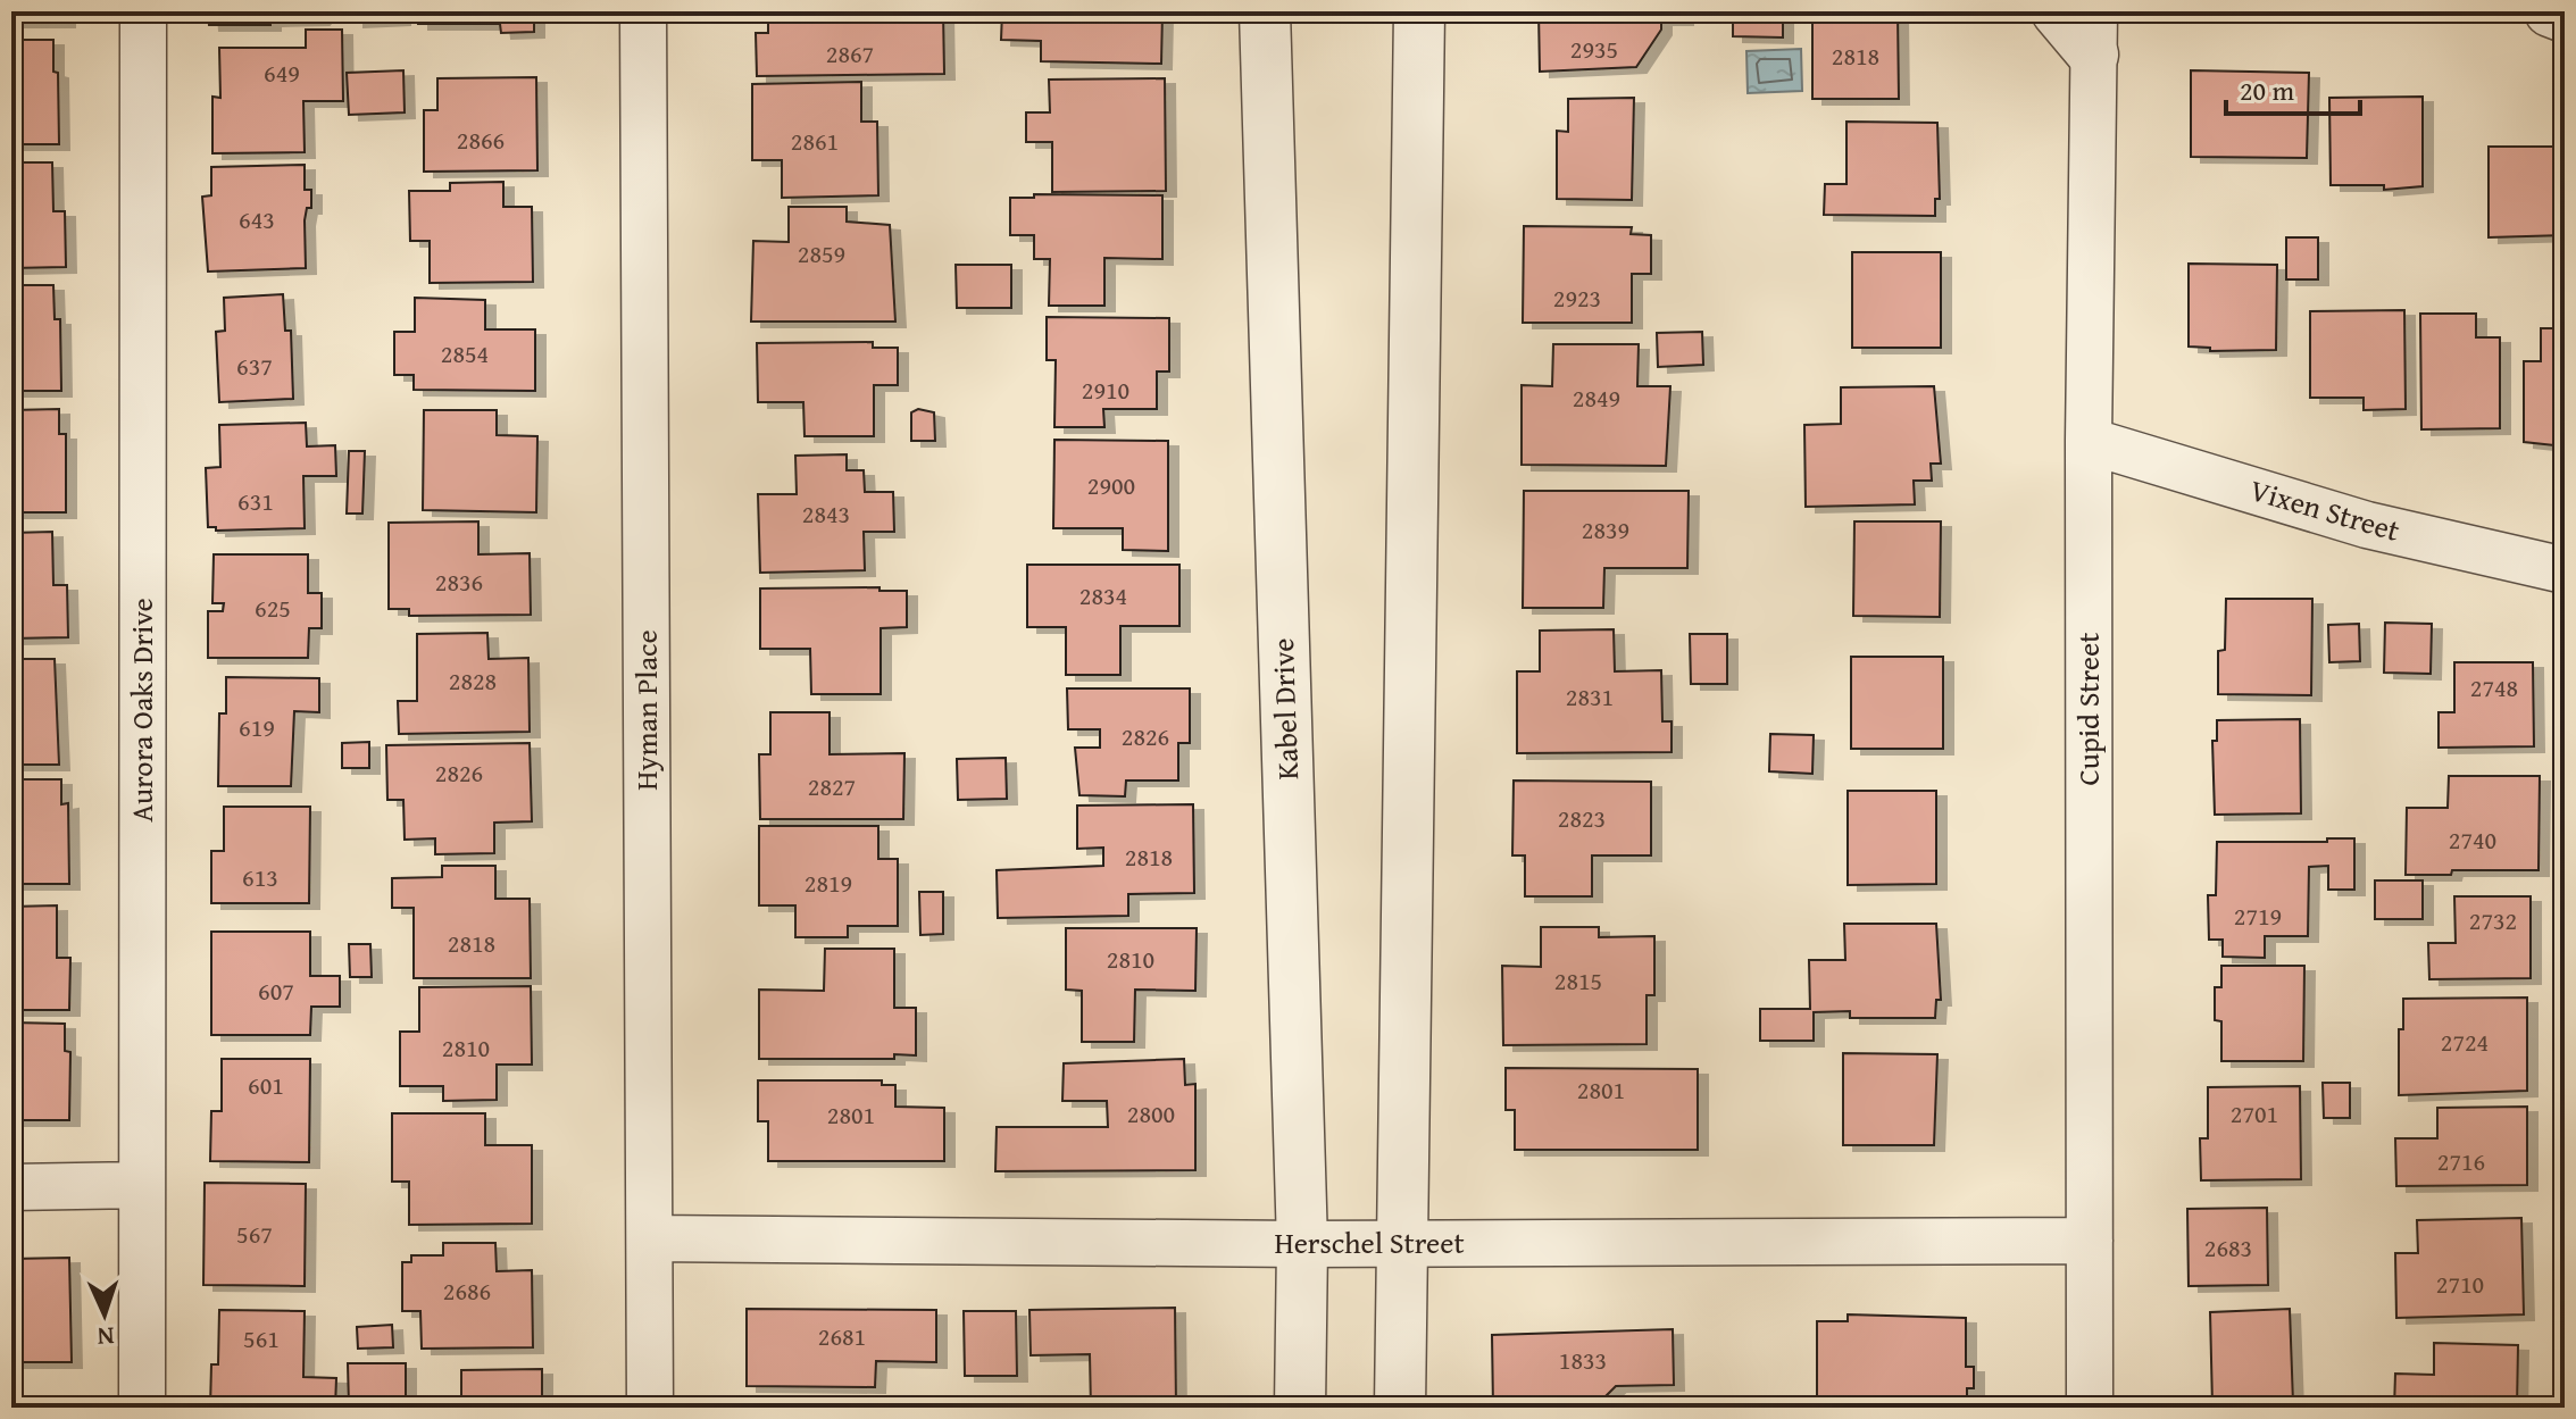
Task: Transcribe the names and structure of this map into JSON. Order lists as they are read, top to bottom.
{
  "streets": {
    "street": [
      "Vixen Street",
      "Kabel Drive",
      "Cupid Street",
      "Aurora Oaks Drive",
      "Hyman Place",
      "Herschel Street"
    ]
  },
  "crossings": [
    ["Vixen Street", "Cupid Street"],
    ["Kabel Drive", "Herschel Street"],
    ["Cupid Street", "Herschel Street"],
    ["Hyman Place", "Herschel Street"]
  ],
  "house_numbers": [
    "2935",
    "2867",
    "2818",
    "649",
    "2866",
    "2861",
    "643",
    "2859",
    "2923",
    "2854",
    "637",
    "2910",
    "2849",
    "2900",
    "631",
    "2843",
    "2839",
    "2836",
    "2834",
    "625",
    "2828",
    "2748",
    "2831",
    "619",
    "2826",
    "2826",
    "2827",
    "2823",
    "2740",
    "2818",
    "613",
    "2819",
    "2719",
    "2732",
    "2818",
    "2810",
    "2815",
    "607",
    "2724",
    "2810",
    "601",
    "2801",
    "2800",
    "2701",
    "2801",
    "2716",
    "567",
    "2683",
    "2710",
    "2686",
    "2681",
    "561",
    "1833"
  ],
  "scale_bar": "20 m",
  "north": "bottom"
}
